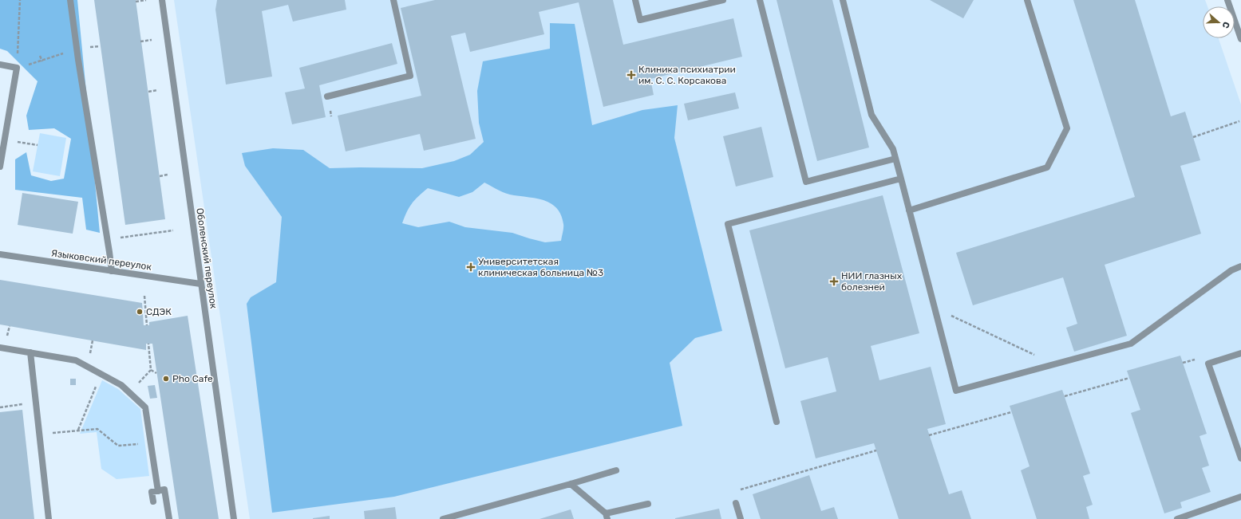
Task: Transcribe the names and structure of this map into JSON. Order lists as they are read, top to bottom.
{
  "streets": {
    "street": ["Оболенский переулок", "Языковский переулок"]
  },
  "crossings": [
    ["Оболенский переулок", "Языковский переулок"]
  ],
  "places": {
    "health": ["Клиника психиатрии им. С. С. Корсакова", "Университетская клиническая больница №3", "НИИ глазных болезней"],
    "other": ["СДЭК", "Pho Cafe"]
  },
  "north": "right"
}
